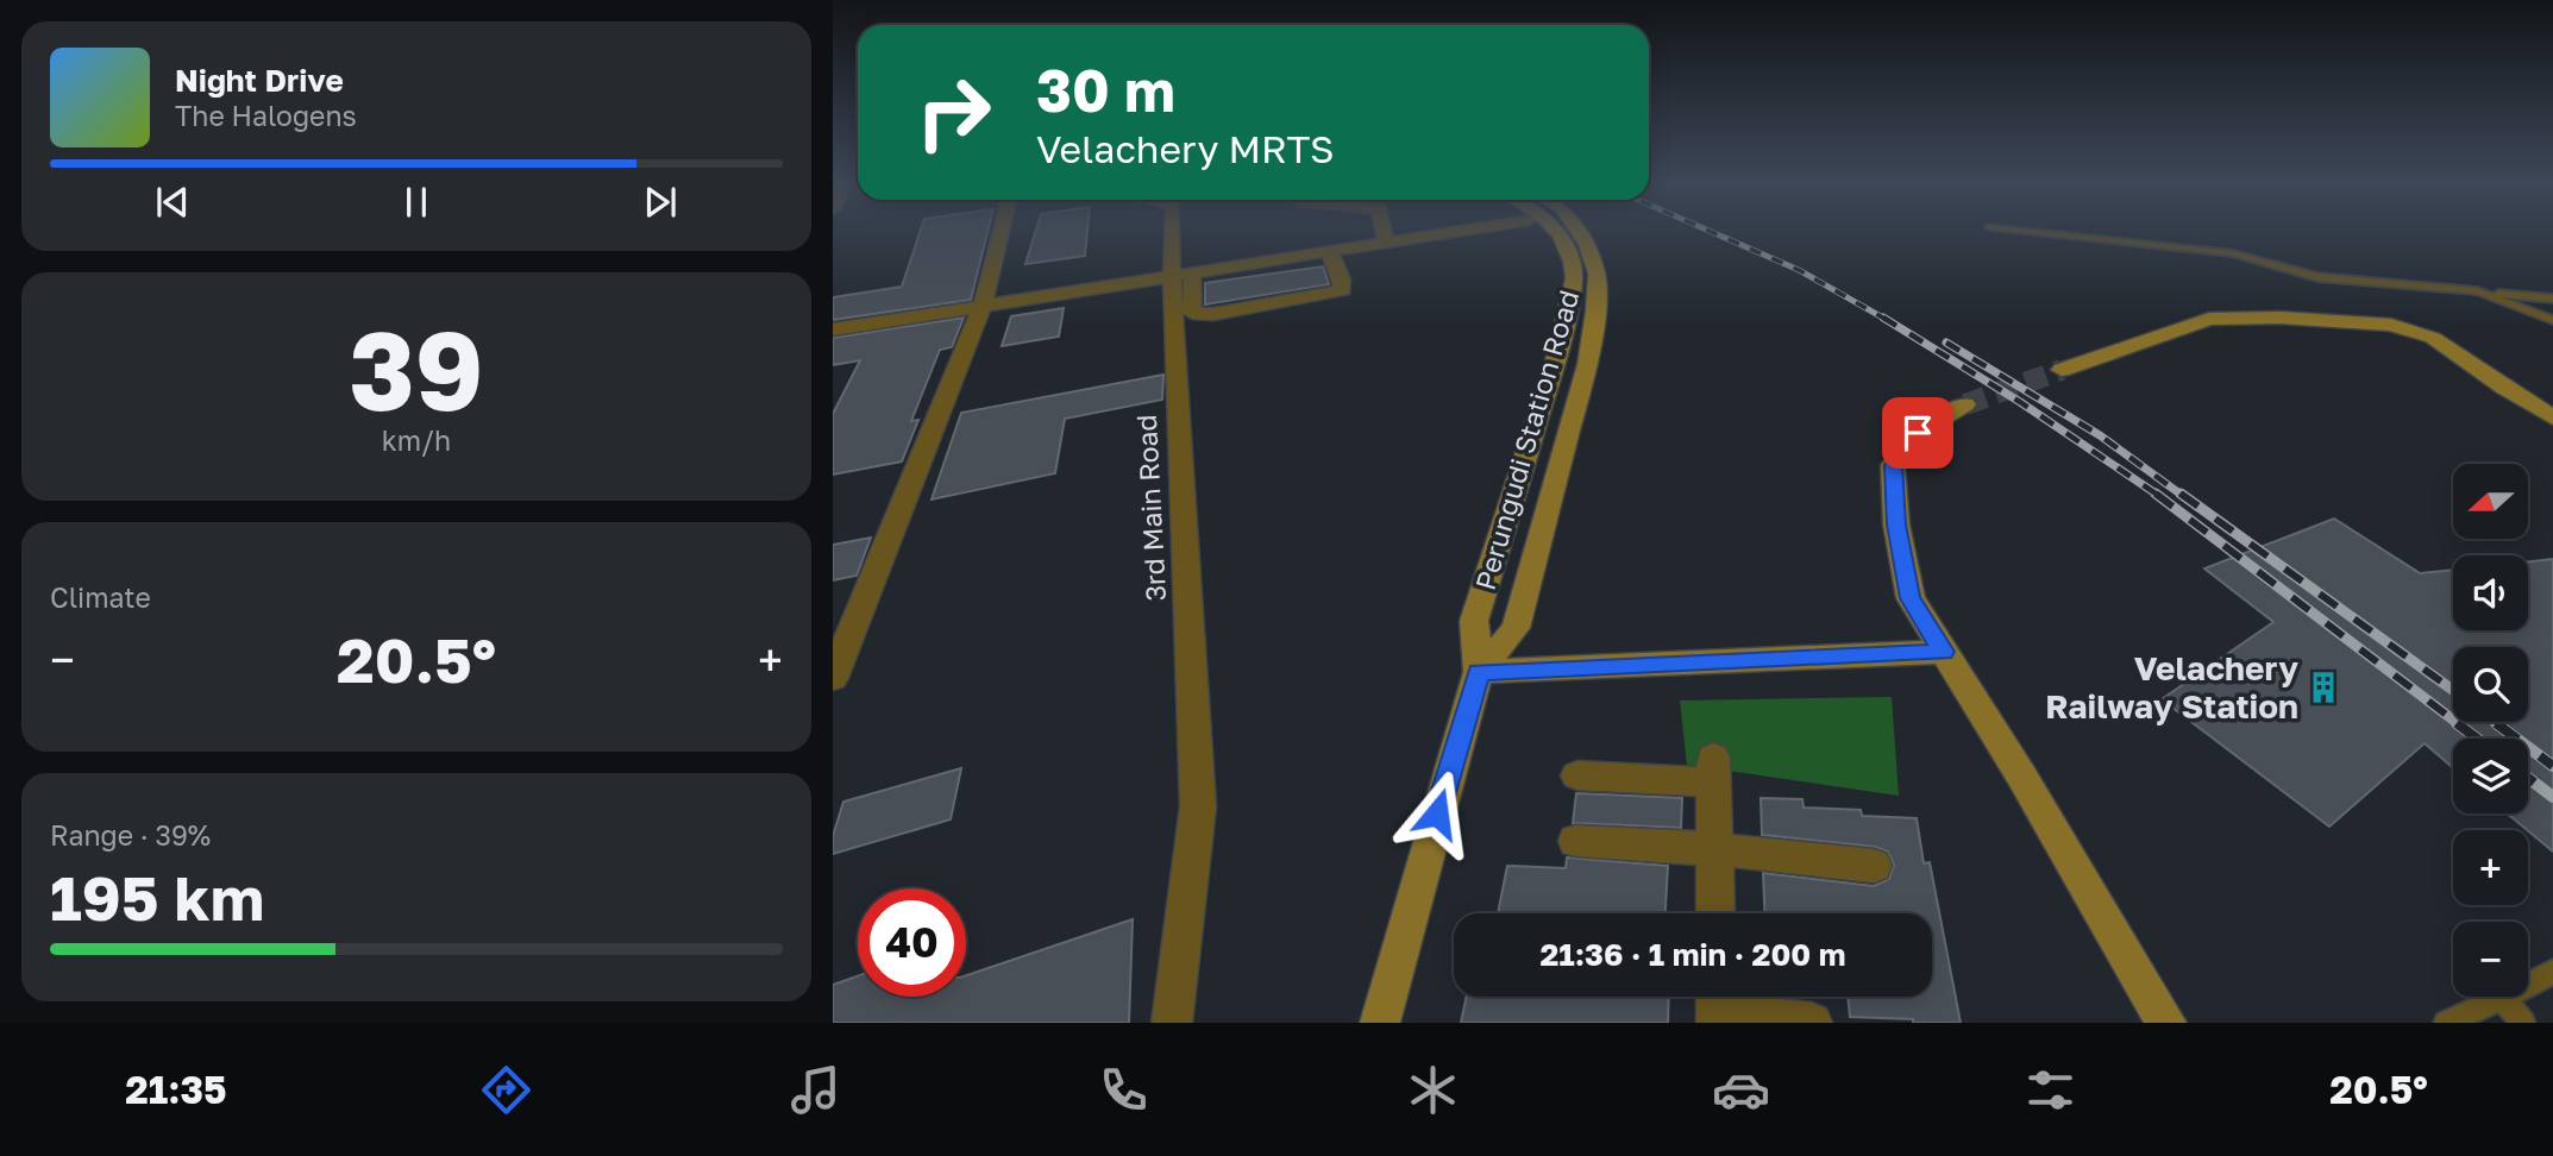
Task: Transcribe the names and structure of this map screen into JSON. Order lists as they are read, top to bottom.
{
  "streets": {
    "street": ["Perungudi Station Road", "3rd Main Road"]
  },
  "places": {
    "building": ["Velachery Railway Station"]
  },
  "north": "left",
  "page": {
    "turn": ["30 m", "Velachery MRTS"],
    "song": ["Night Drive", "The Halogens"],
    "tile": [
      ["39", "km/h"],
      "Climate",
      ["Range · 39%", "195 km"]
    ],
    "map_buttons": ["+", "−"],
    "heat": ["−", "20.5°", "+"],
    "limit": "40",
    "trip": "21:36 · 1 min · 200 m",
    "tabs": ["21:35", "20.5°"]
  }
}
